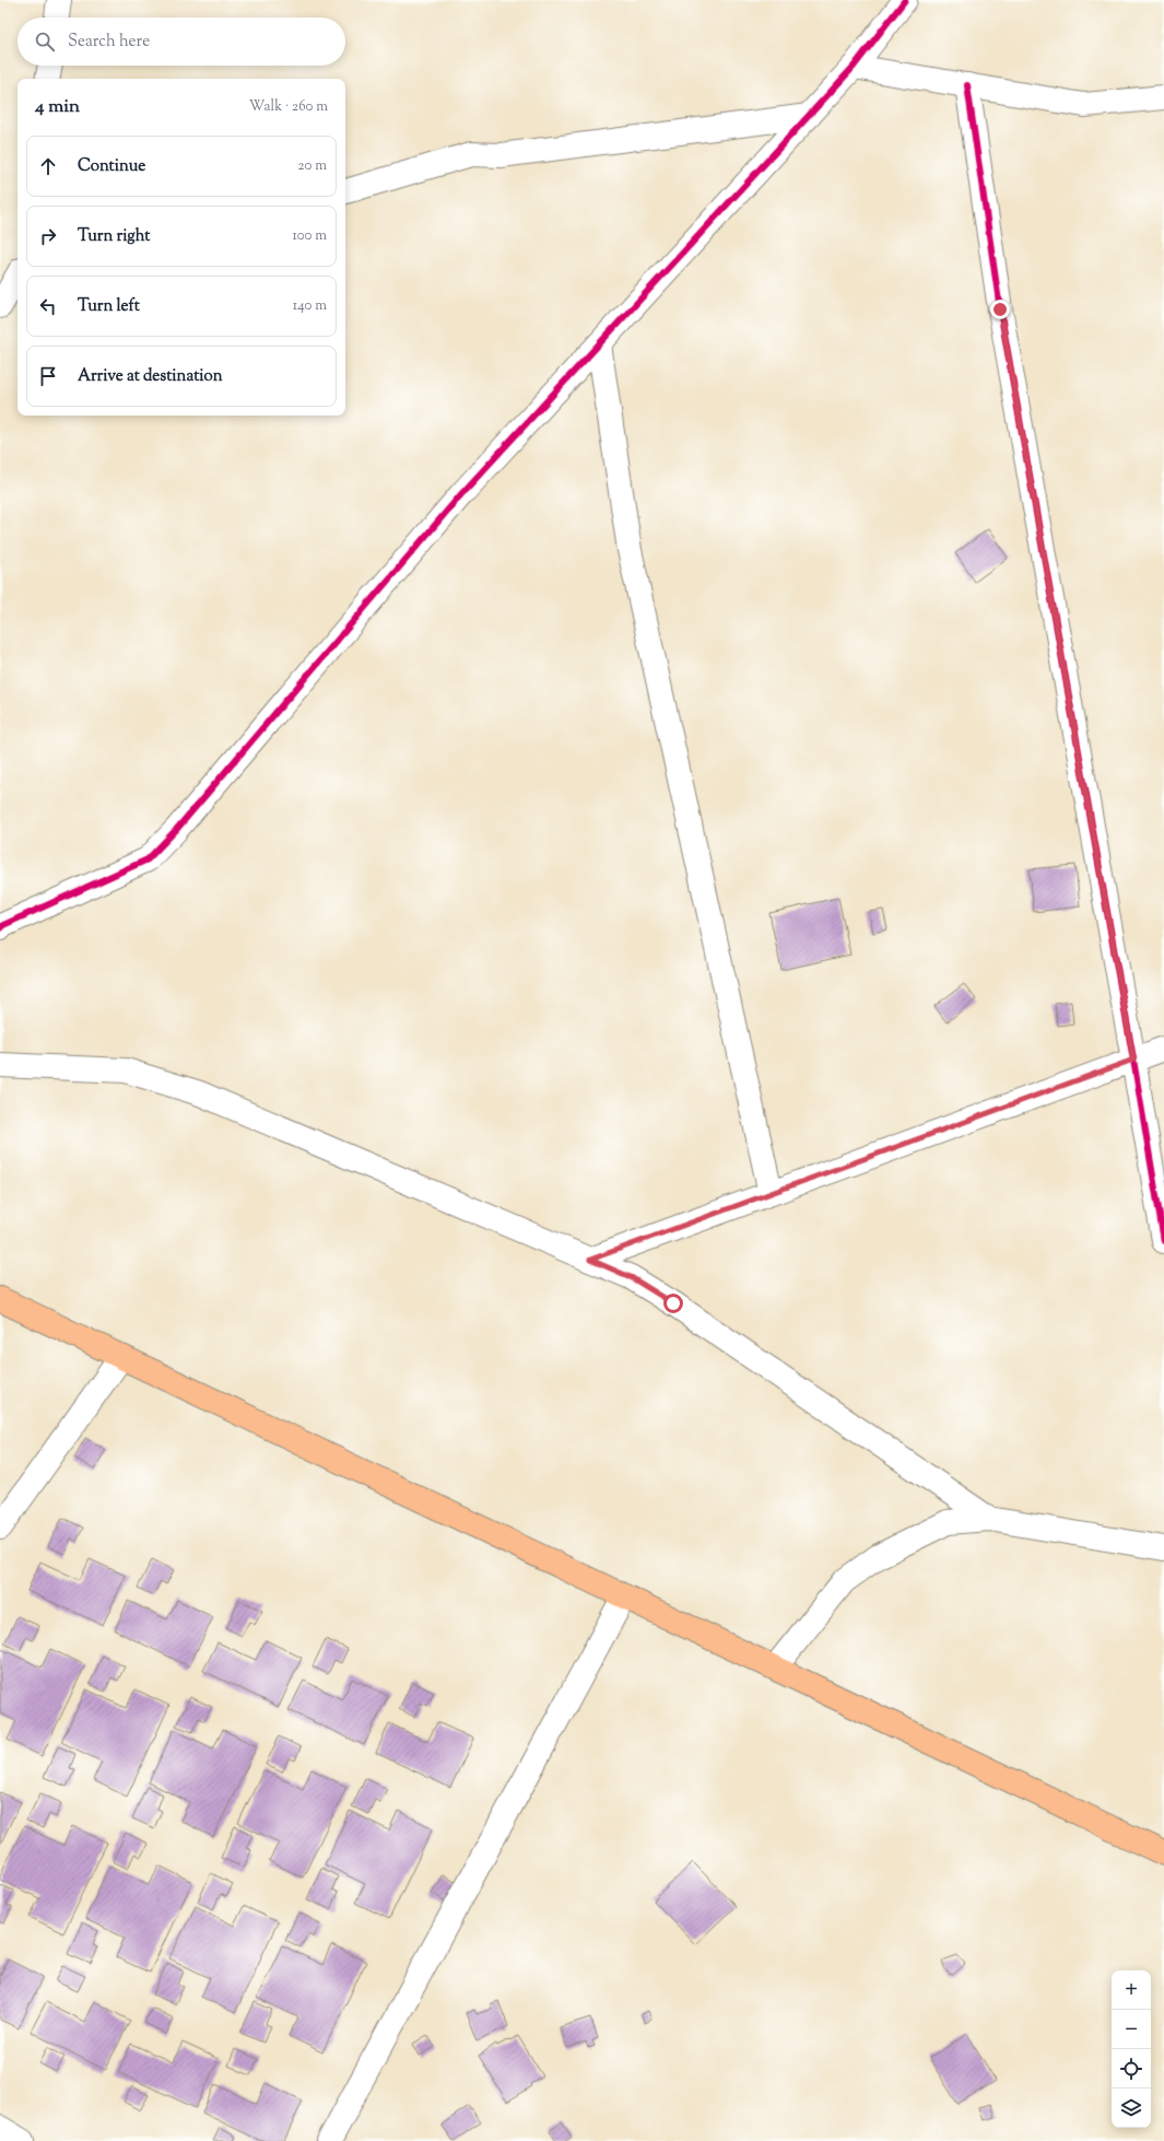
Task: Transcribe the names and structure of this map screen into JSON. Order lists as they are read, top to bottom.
{
  "page": {
    "search": "Search here",
    "heading": ["4 min", "Walk · 260 m"],
    "list": [
      ["Continue", "20 m"],
      ["Turn right", "100 m"],
      ["Turn left", "140 m"],
      "Arrive at destination"
    ],
    "map_buttons": ["+", "−"]
  }
}
